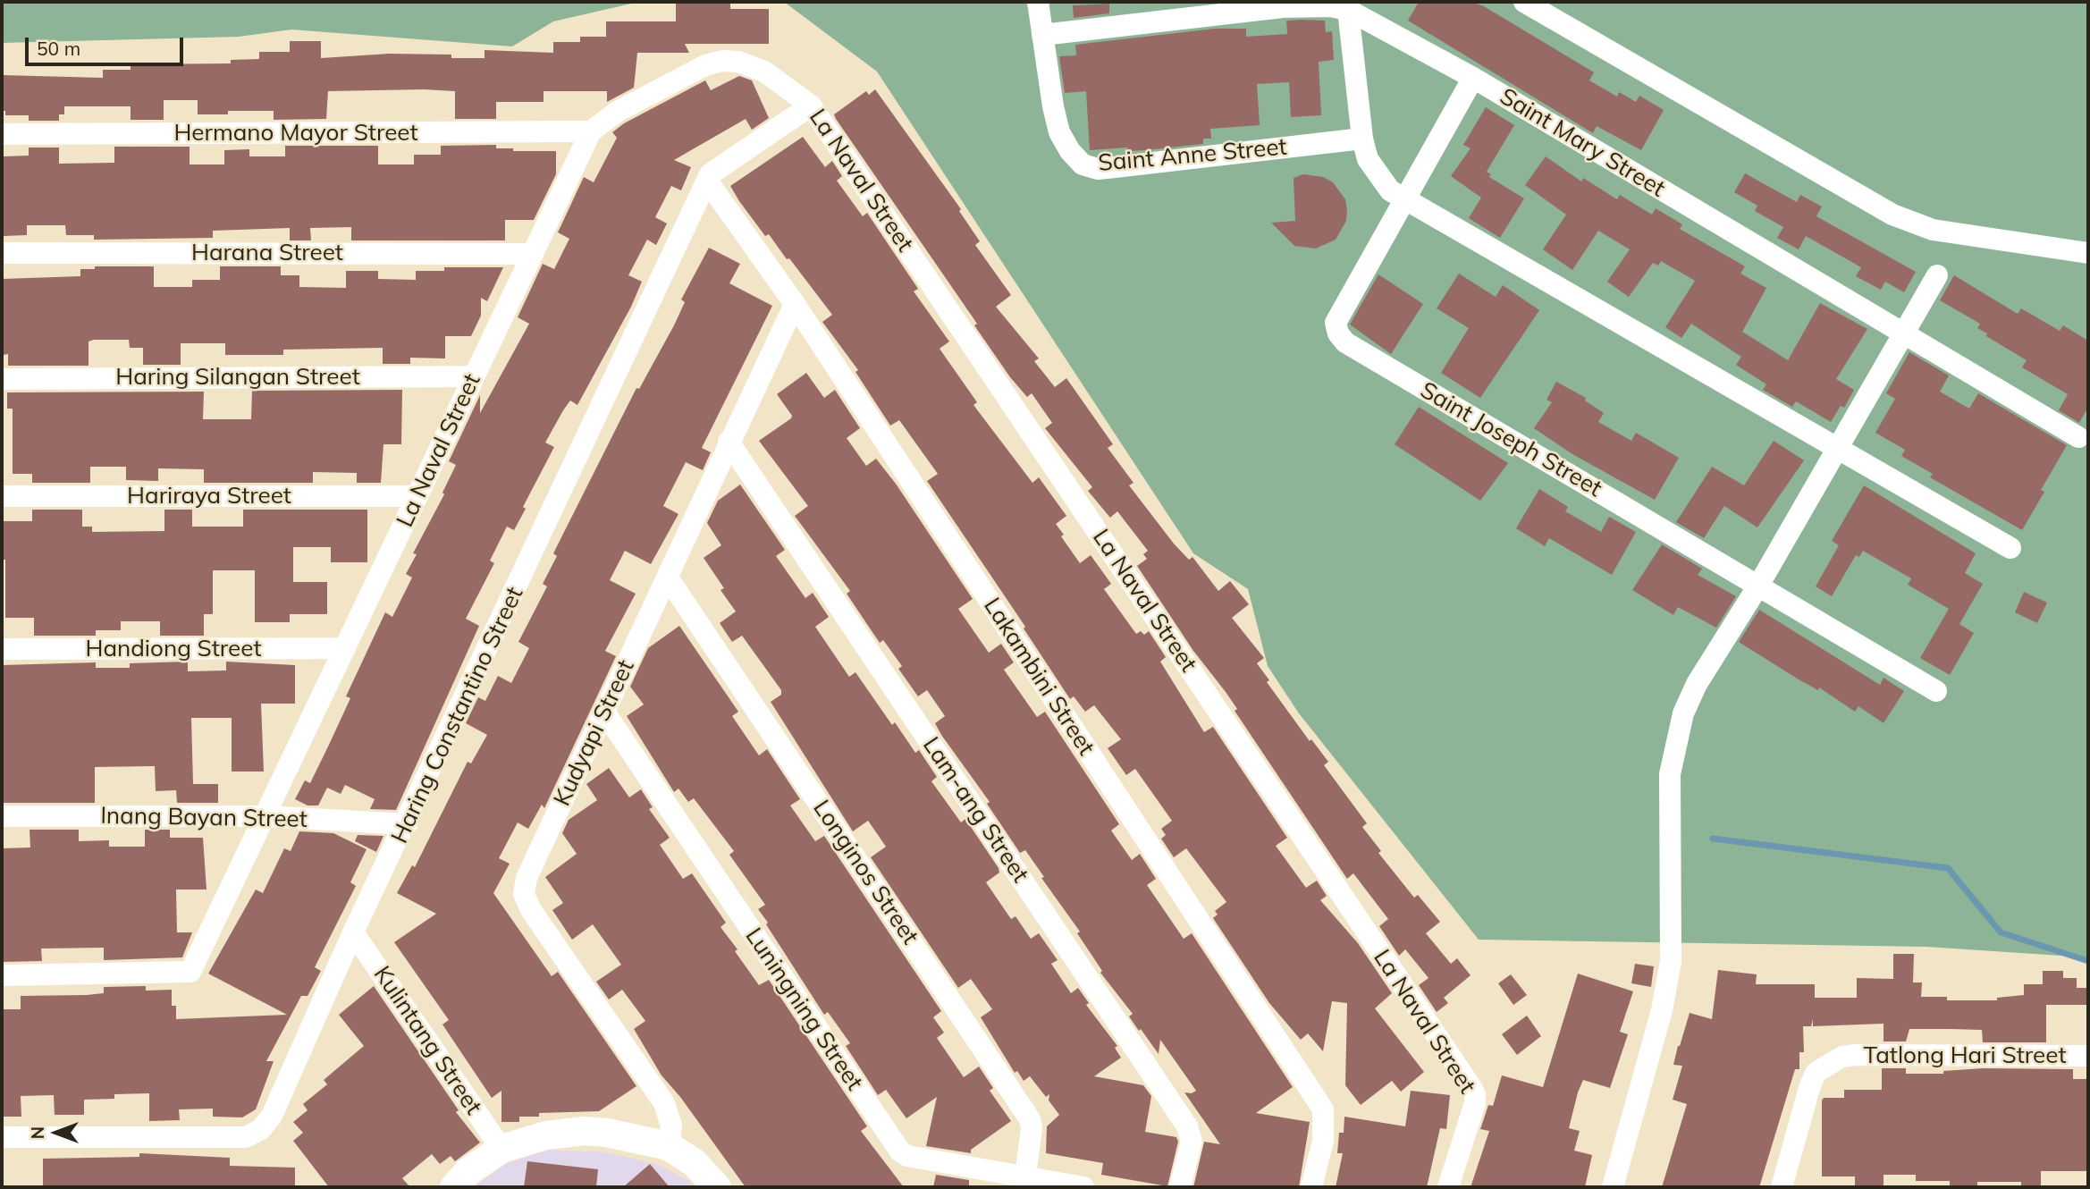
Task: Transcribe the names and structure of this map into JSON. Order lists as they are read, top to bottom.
{
  "streets": {
    "street": [
      "Hermano Mayor Street",
      "Saint Mary Street",
      "Saint Anne Street",
      "La Naval Street",
      "Harana Street",
      "Haring Silangan Street",
      "Saint Joseph Street",
      "Hariraya Street",
      "Handiong Street",
      "Lakambini Street",
      "Haring Constantino Street",
      "Kudyapi Street",
      "Lam-ang Street",
      "Inang Bayan Street",
      "Longinos Street",
      "Luningning Street",
      "Kulintang Street",
      "Tatlong Hari Street"
    ]
  },
  "crossings": [
    ["Hermano Mayor Street", "La Naval Street"],
    ["Saint Mary Street", "Saint Anne Street"],
    ["Saint Mary Street", "Saint Joseph Street"],
    ["La Naval Street", "Harana Street"],
    ["La Naval Street", "Haring Silangan Street"],
    ["La Naval Street", "Hariraya Street"],
    ["La Naval Street", "Handiong Street"],
    ["La Naval Street", "Haring Constantino Street"],
    ["La Naval Street", "Inang Bayan Street"],
    ["Lakambini Street", "Haring Constantino Street"],
    ["Lakambini Street", "Kudyapi Street"],
    ["Haring Constantino Street", "Inang Bayan Street"],
    ["Haring Constantino Street", "Kulintang Street"],
    ["Kudyapi Street", "Lam-ang Street"],
    ["Kudyapi Street", "Longinos Street"],
    ["Kudyapi Street", "Luningning Street"],
    ["Longinos Street", "Luningning Street"]
  ],
  "scale_bar": "50 m",
  "north": "left"
}
